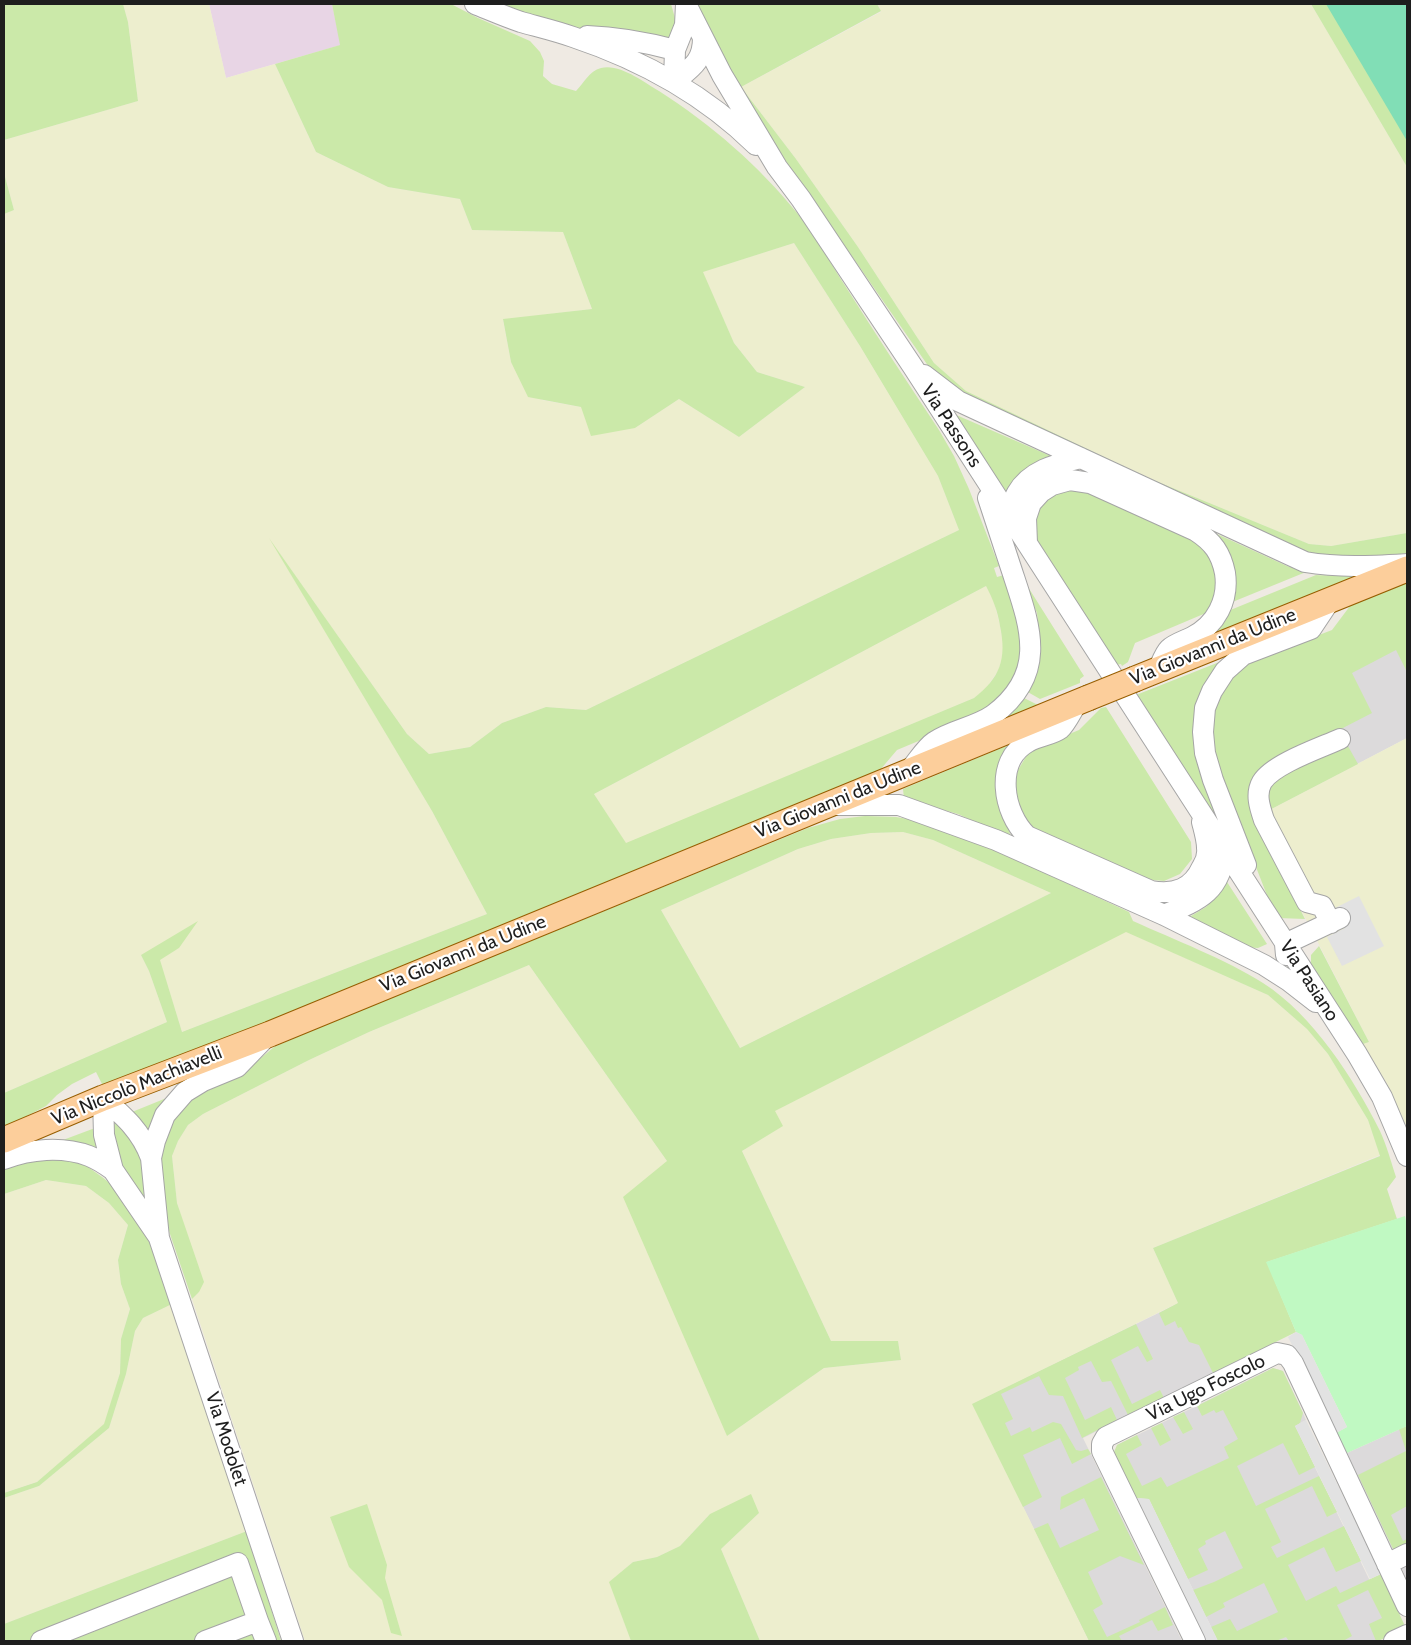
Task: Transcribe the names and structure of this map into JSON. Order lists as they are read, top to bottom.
{
  "streets": {
    "main road": ["Via Giovanni da Udine", "Via Niccolò Machiavelli"],
    "street": [
      "Via Passons",
      "Via Pasiano",
      "Via Ugo Foscolo",
      "Via Modolet"
    ]
  },
  "crossings": [
    ["Via Passons", "Via Pasiano"],
    ["Via Giovanni da Udine", "Via Niccolò Machiavelli"],
    ["Via Giovanni da Udine", "Via Modolet"],
    ["Via Niccolò Machiavelli", "Via Modolet"]
  ]
}
